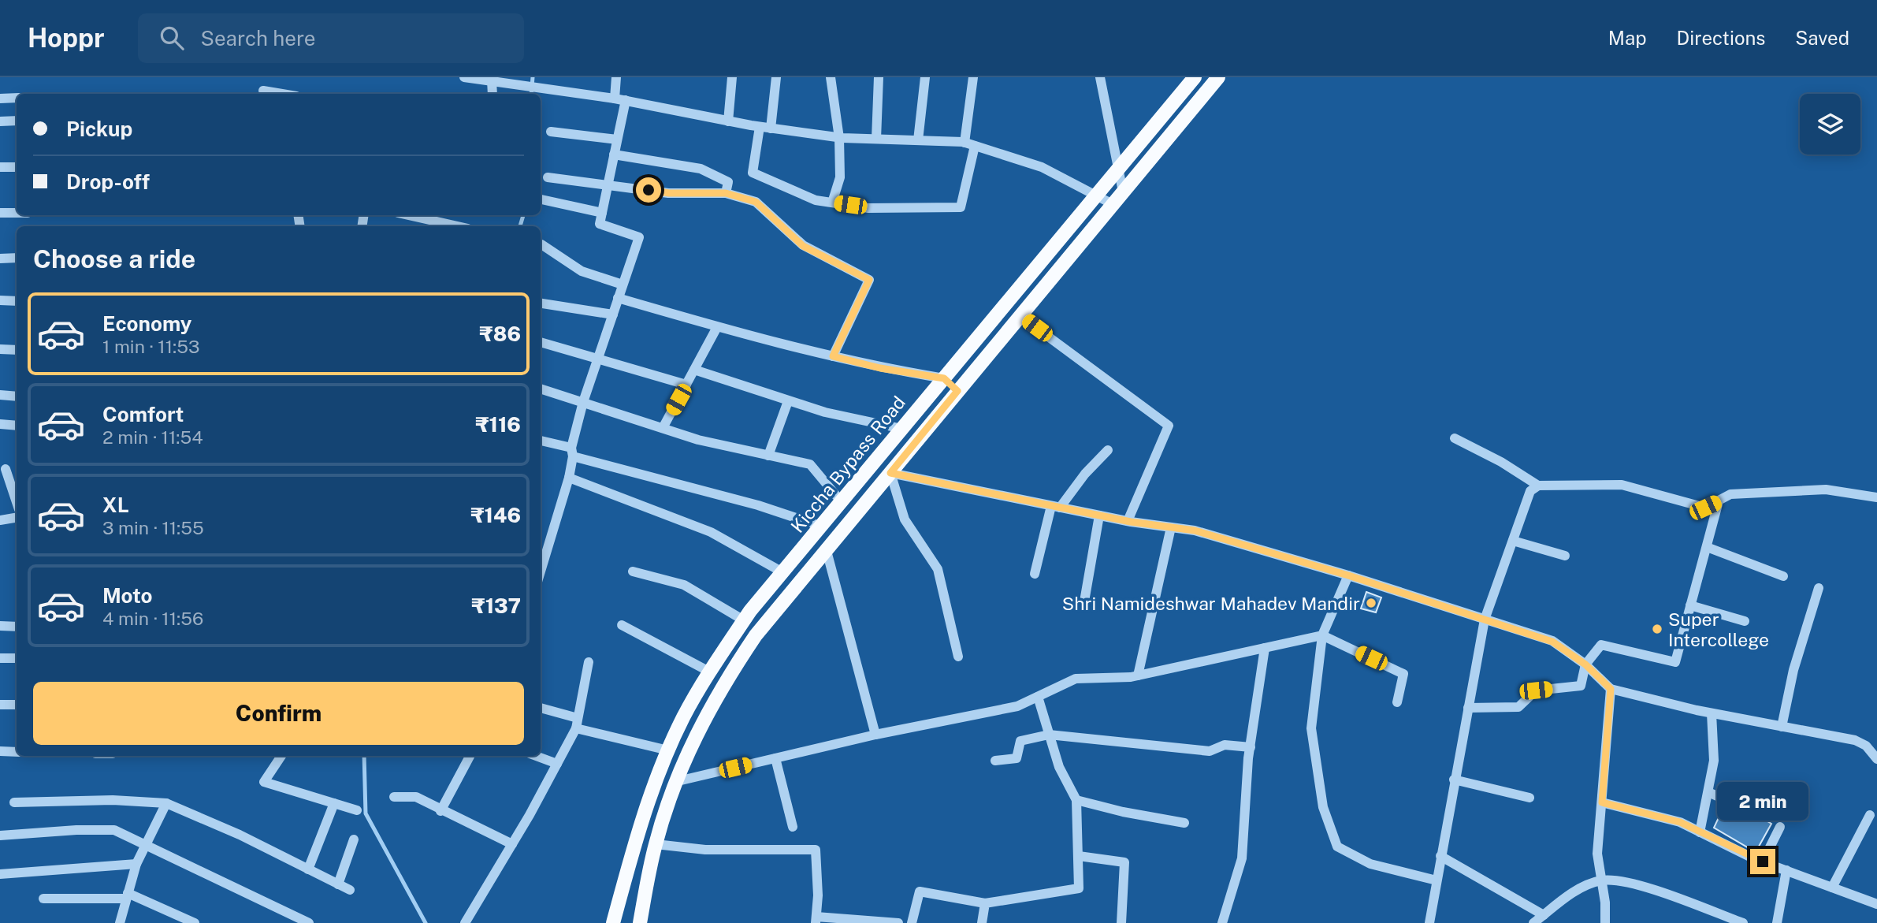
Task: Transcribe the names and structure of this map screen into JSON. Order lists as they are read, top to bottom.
{
  "streets": {
    "main road": ["Kiccha Bypass Road"]
  },
  "places": ["Shri Namideshwar Mahadev Mandir", "Super Intercollege"],
  "page": {
    "header": "Hoppr",
    "search": "Search here",
    "nav": ["Map", "Directions", "Saved"],
    "banner": ["Pickup", "Drop-off"],
    "heading": "Choose a ride",
    "list": [
      {
        "name": "Economy",
        "note": "1 min · 11:53",
        "value": "₹86"
      },
      {
        "name": "Comfort",
        "note": "2 min · 11:54",
        "value": "₹116"
      },
      {
        "name": "XL",
        "note": "3 min · 11:55",
        "value": "₹146"
      },
      {
        "name": "Moto",
        "note": "4 min · 11:56",
        "value": "₹137"
      }
    ],
    "buttons": "Confirm",
    "bubble": "2 min"
  }
}
